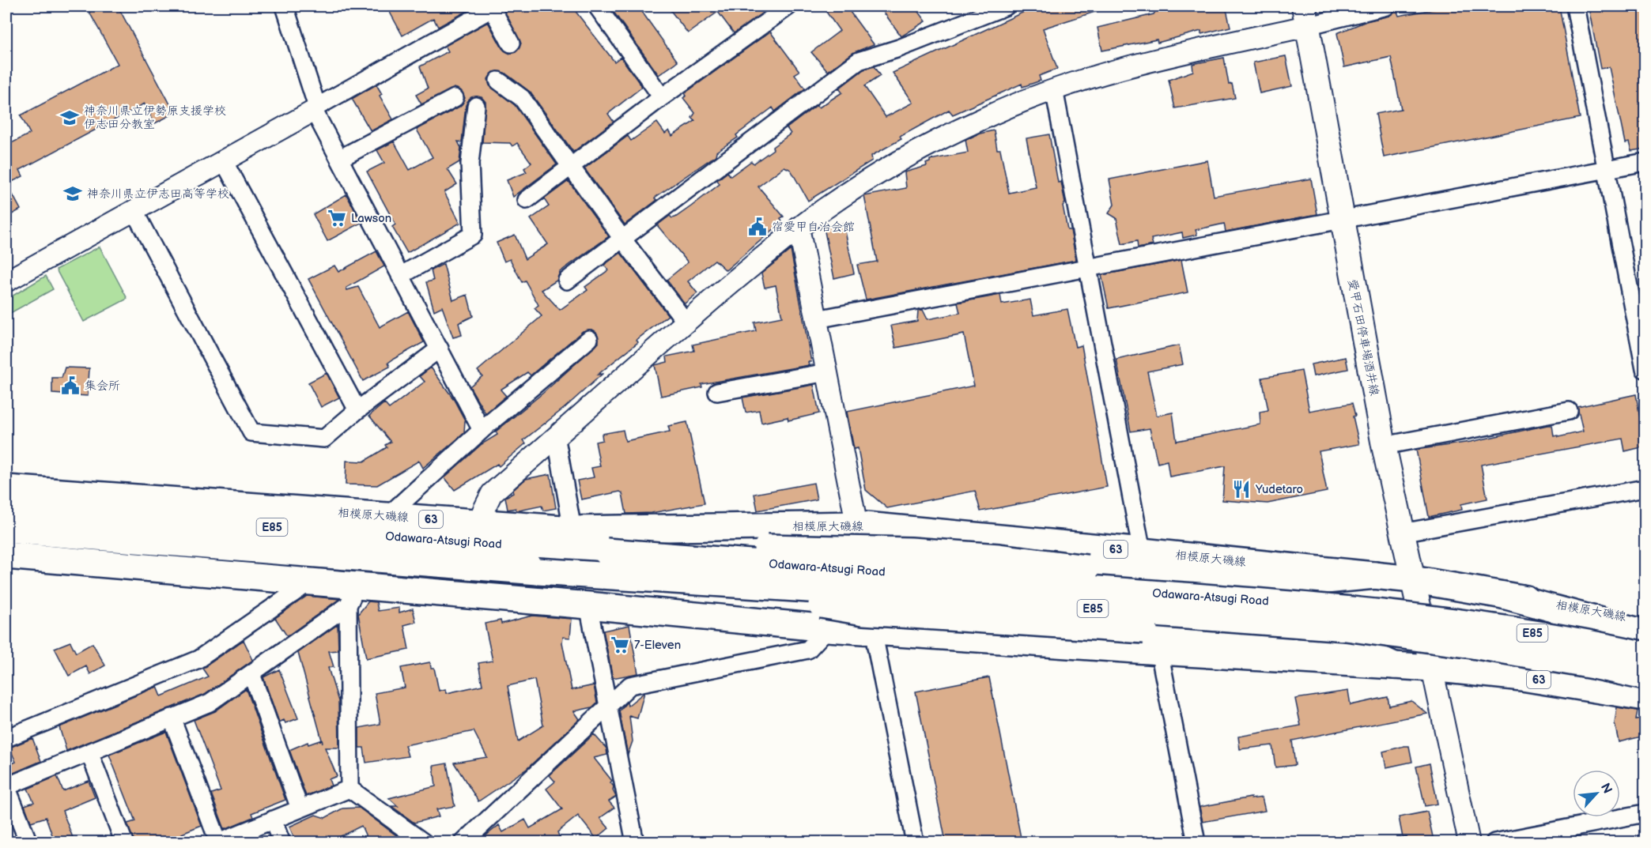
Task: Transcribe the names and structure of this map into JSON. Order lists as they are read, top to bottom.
{
  "streets": {
    "main road": [
      "愛甲石田停車場酒井線",
      "相模原大磯線",
      "63",
      "E85",
      "Odawara-Atsugi Road"
    ]
  },
  "crossings": [
    ["愛甲石田停車場酒井線", "相模原大磯線"],
    ["愛甲石田停車場酒井線", "63"]
  ],
  "places": {
    "school or university": ["神奈川県立伊勢原支援学校 伊志田分教室", "神奈川県立伊志田高等学校"],
    "supermarket": ["Lawson", "7-Eleven"],
    "public building": ["宿愛甲自治会館", "集会所"],
    "restaurant": ["Yudetaro"]
  },
  "north": "top right"
}
